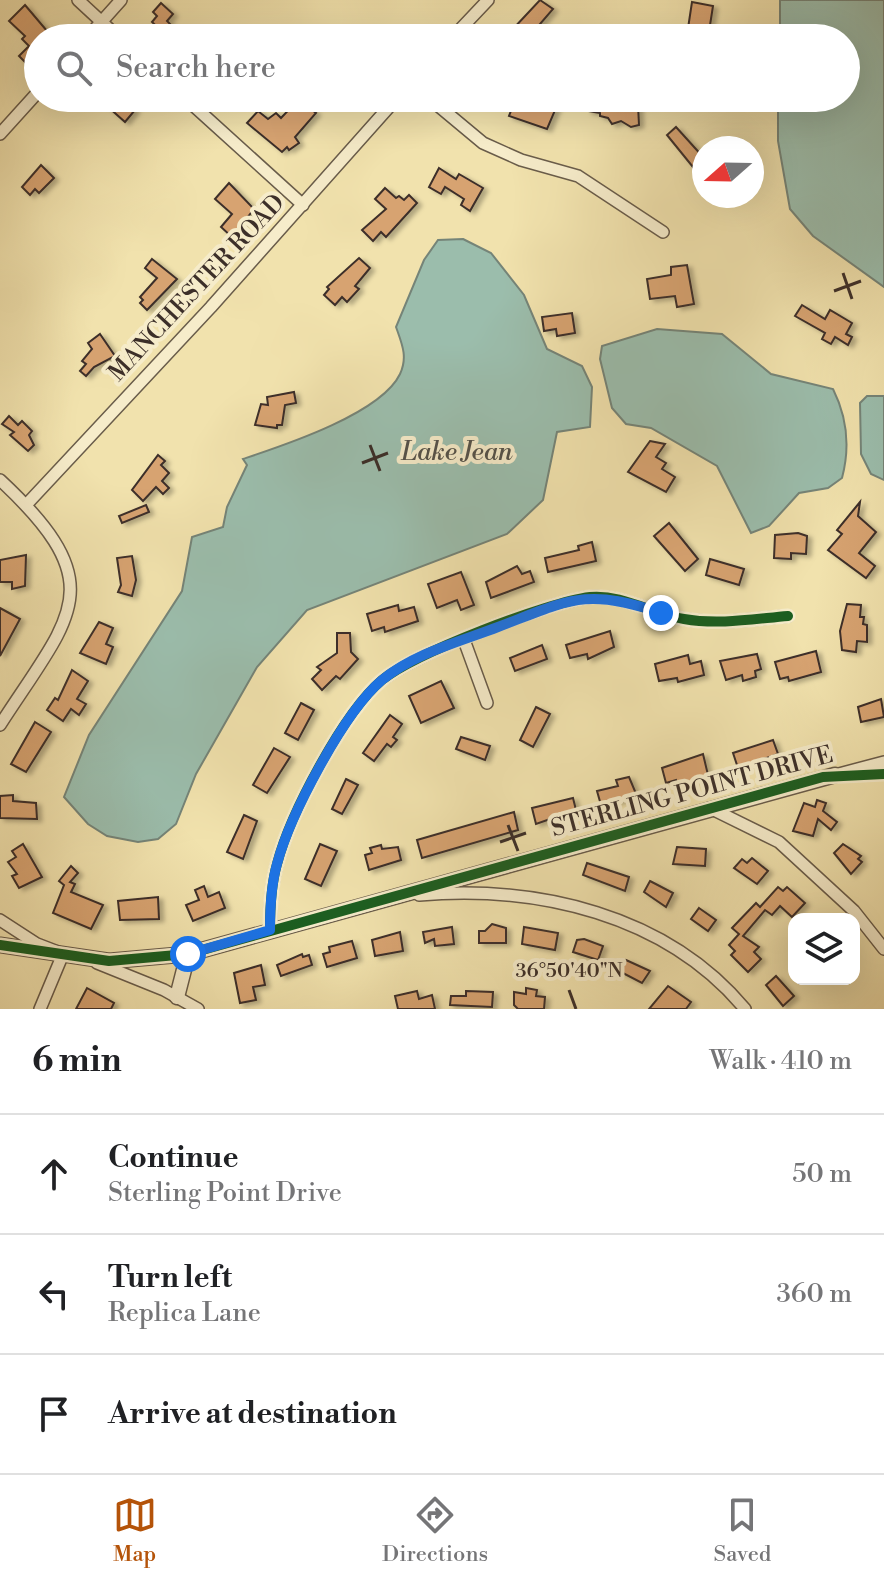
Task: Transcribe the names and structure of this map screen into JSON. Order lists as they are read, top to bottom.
{
  "streets": {
    "street": ["MANCHESTER ROAD", "STERLING POINT DRIVE"]
  },
  "water": ["Lake Jean"],
  "north": "left",
  "page": {
    "search": "Search here",
    "heading": ["6 min", "Walk · 410 m"],
    "list": [
      ["Continue", "Sterling Point Drive", "50 m"],
      ["Turn left", "Replica Lane", "360 m"],
      "Arrive at destination"
    ],
    "nav": ["Map", "Directions", "Saved"]
  },
  "coordinates": ["36°50'40\"N"]
}
